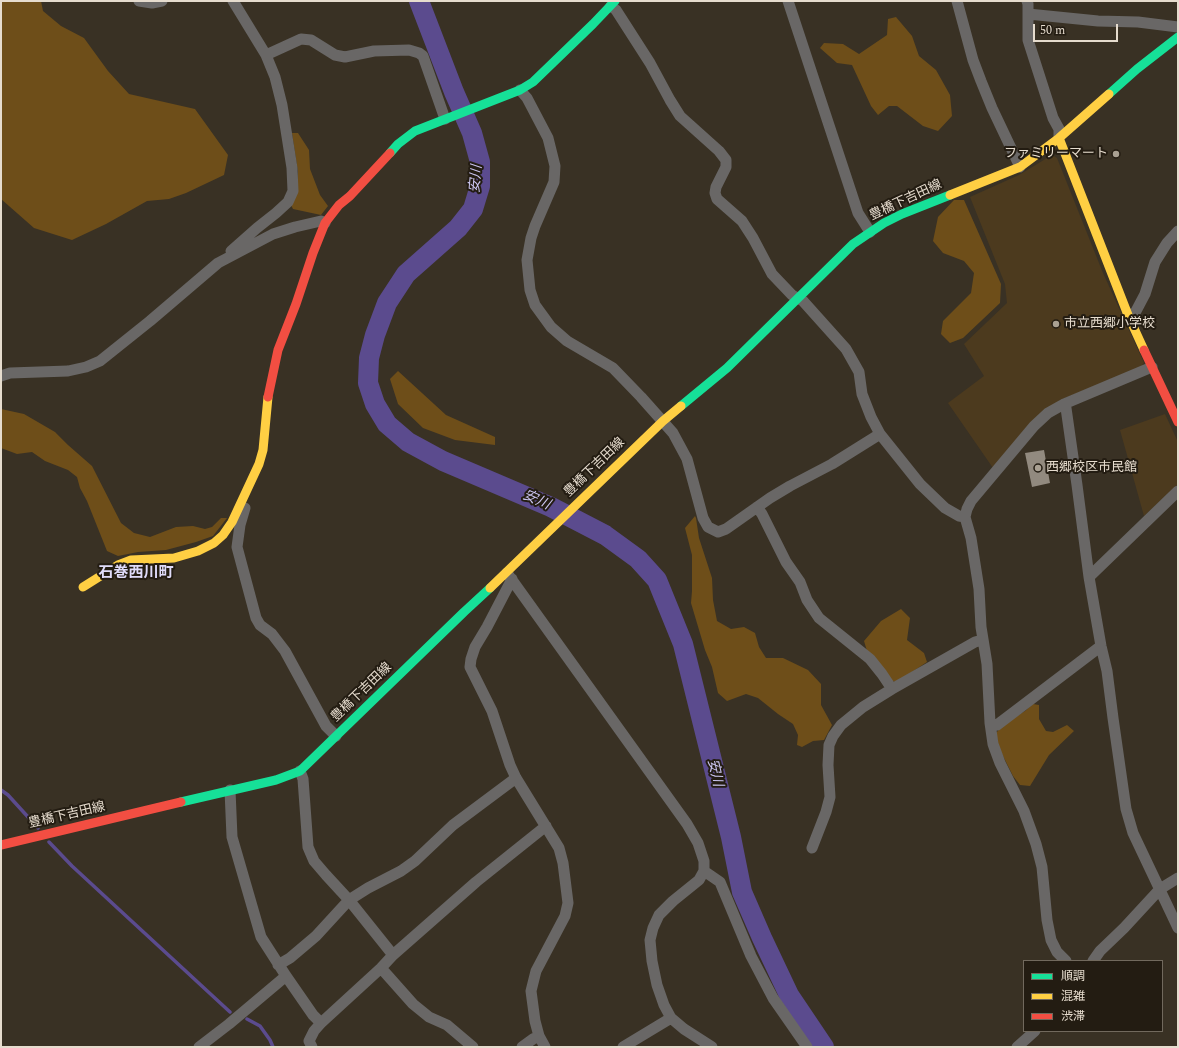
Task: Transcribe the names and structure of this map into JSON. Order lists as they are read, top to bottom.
{
  "streets": {
    "main road": ["豊橋下吉田線"]
  },
  "districts": ["石巻西川町"],
  "water": ["安川"],
  "places": ["ファミリーマート", "市立西郷小学校", "西郷校区市民館"],
  "legend": ["順調", "混雑", "渋滞"],
  "scale_bar": "50 m"
}
